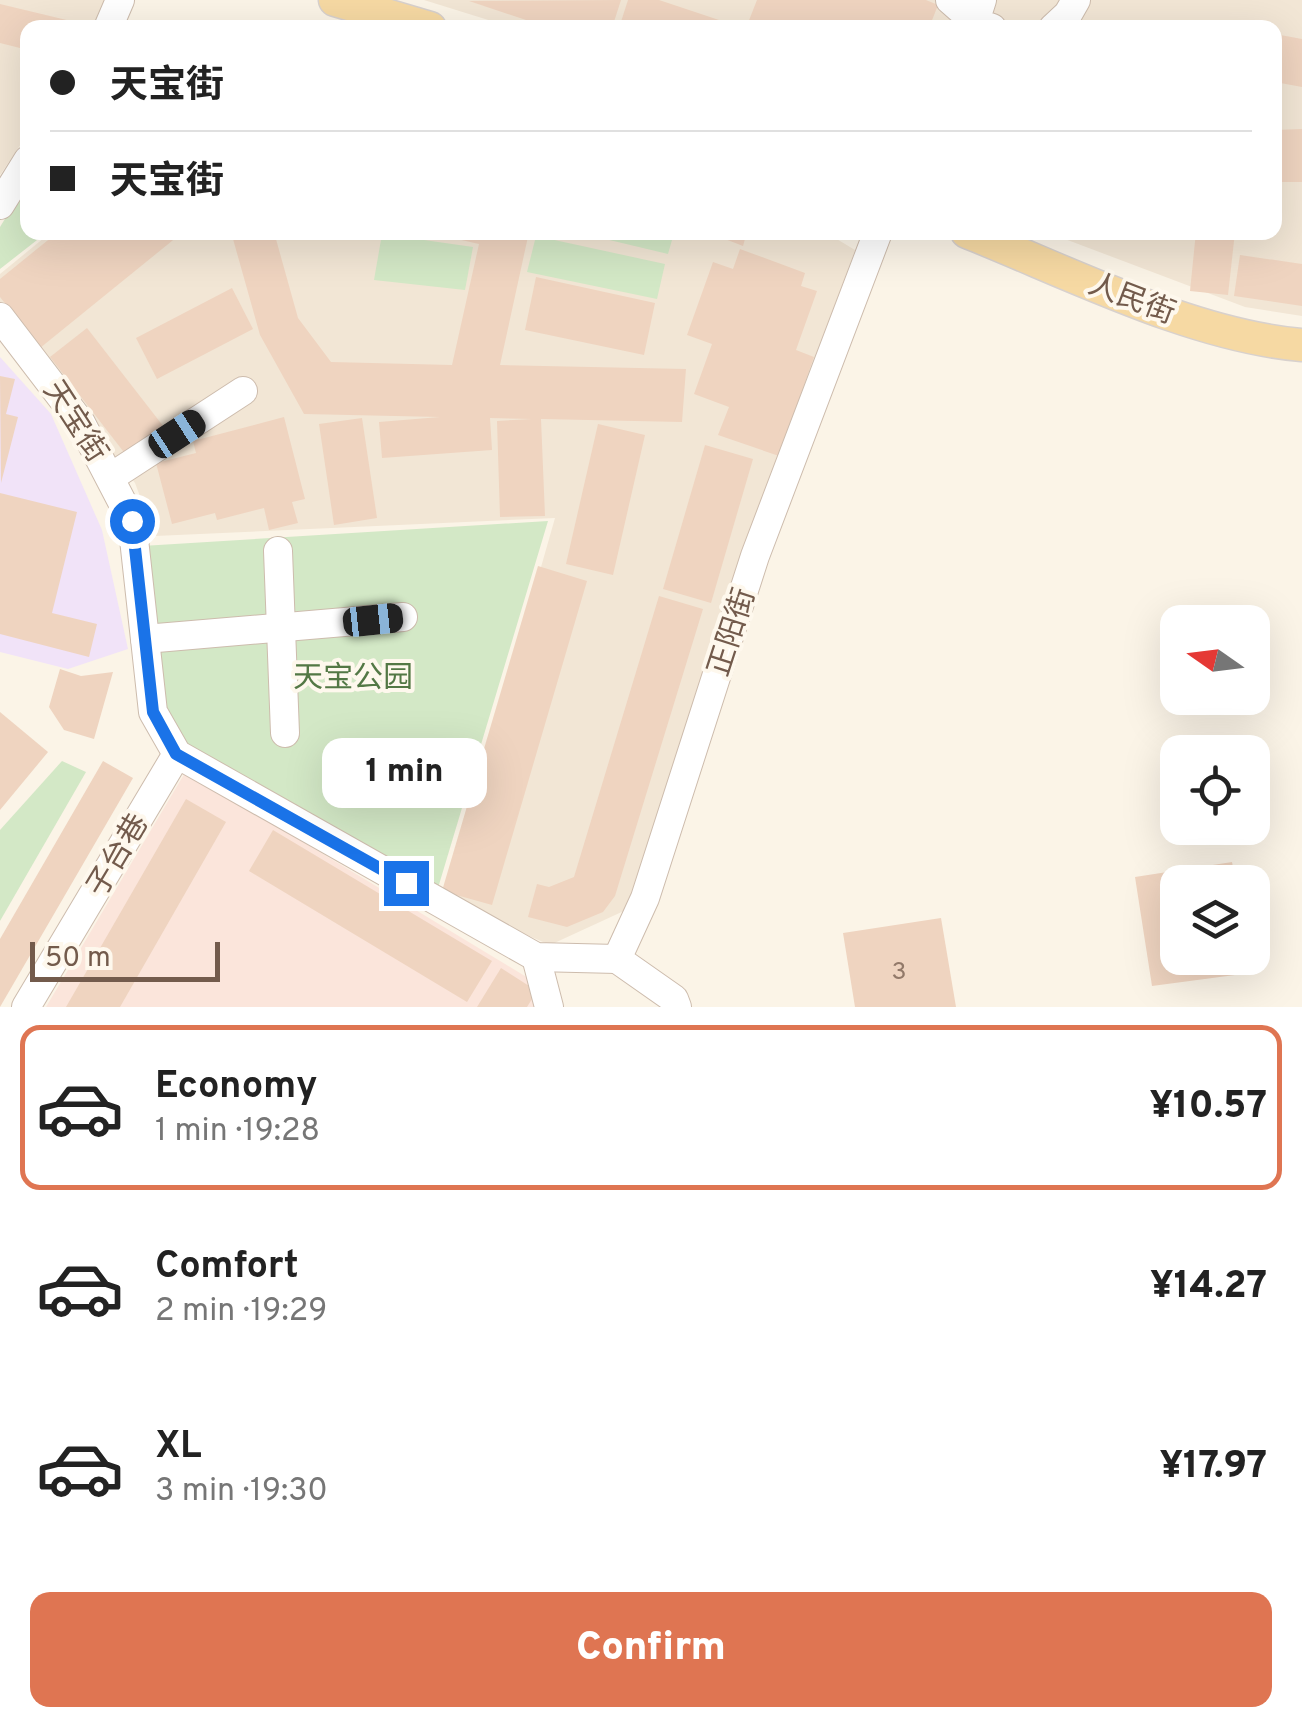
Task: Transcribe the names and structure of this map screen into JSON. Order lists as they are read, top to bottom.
{
  "streets": {
    "main road": ["人民街"],
    "street": ["天宝街", "正阳街", "子台巷"]
  },
  "crossings": [
    ["天宝街", "子台巷"]
  ],
  "parks": ["天宝公园"],
  "house_numbers": ["3"],
  "scale_bar": "50 m",
  "north": "left",
  "page": {
    "banner": ["天宝街", "天宝街"],
    "bubble": "1 min",
    "scale": "50 m",
    "list": [
      {
        "name": "Economy",
        "note": "1 min · 19:28",
        "value": "¥10.57"
      },
      {
        "name": "Comfort",
        "note": "2 min · 19:29",
        "value": "¥14.27"
      },
      {
        "name": "XL",
        "note": "3 min · 19:30",
        "value": "¥17.97"
      }
    ],
    "buttons": "Confirm"
  }
}
